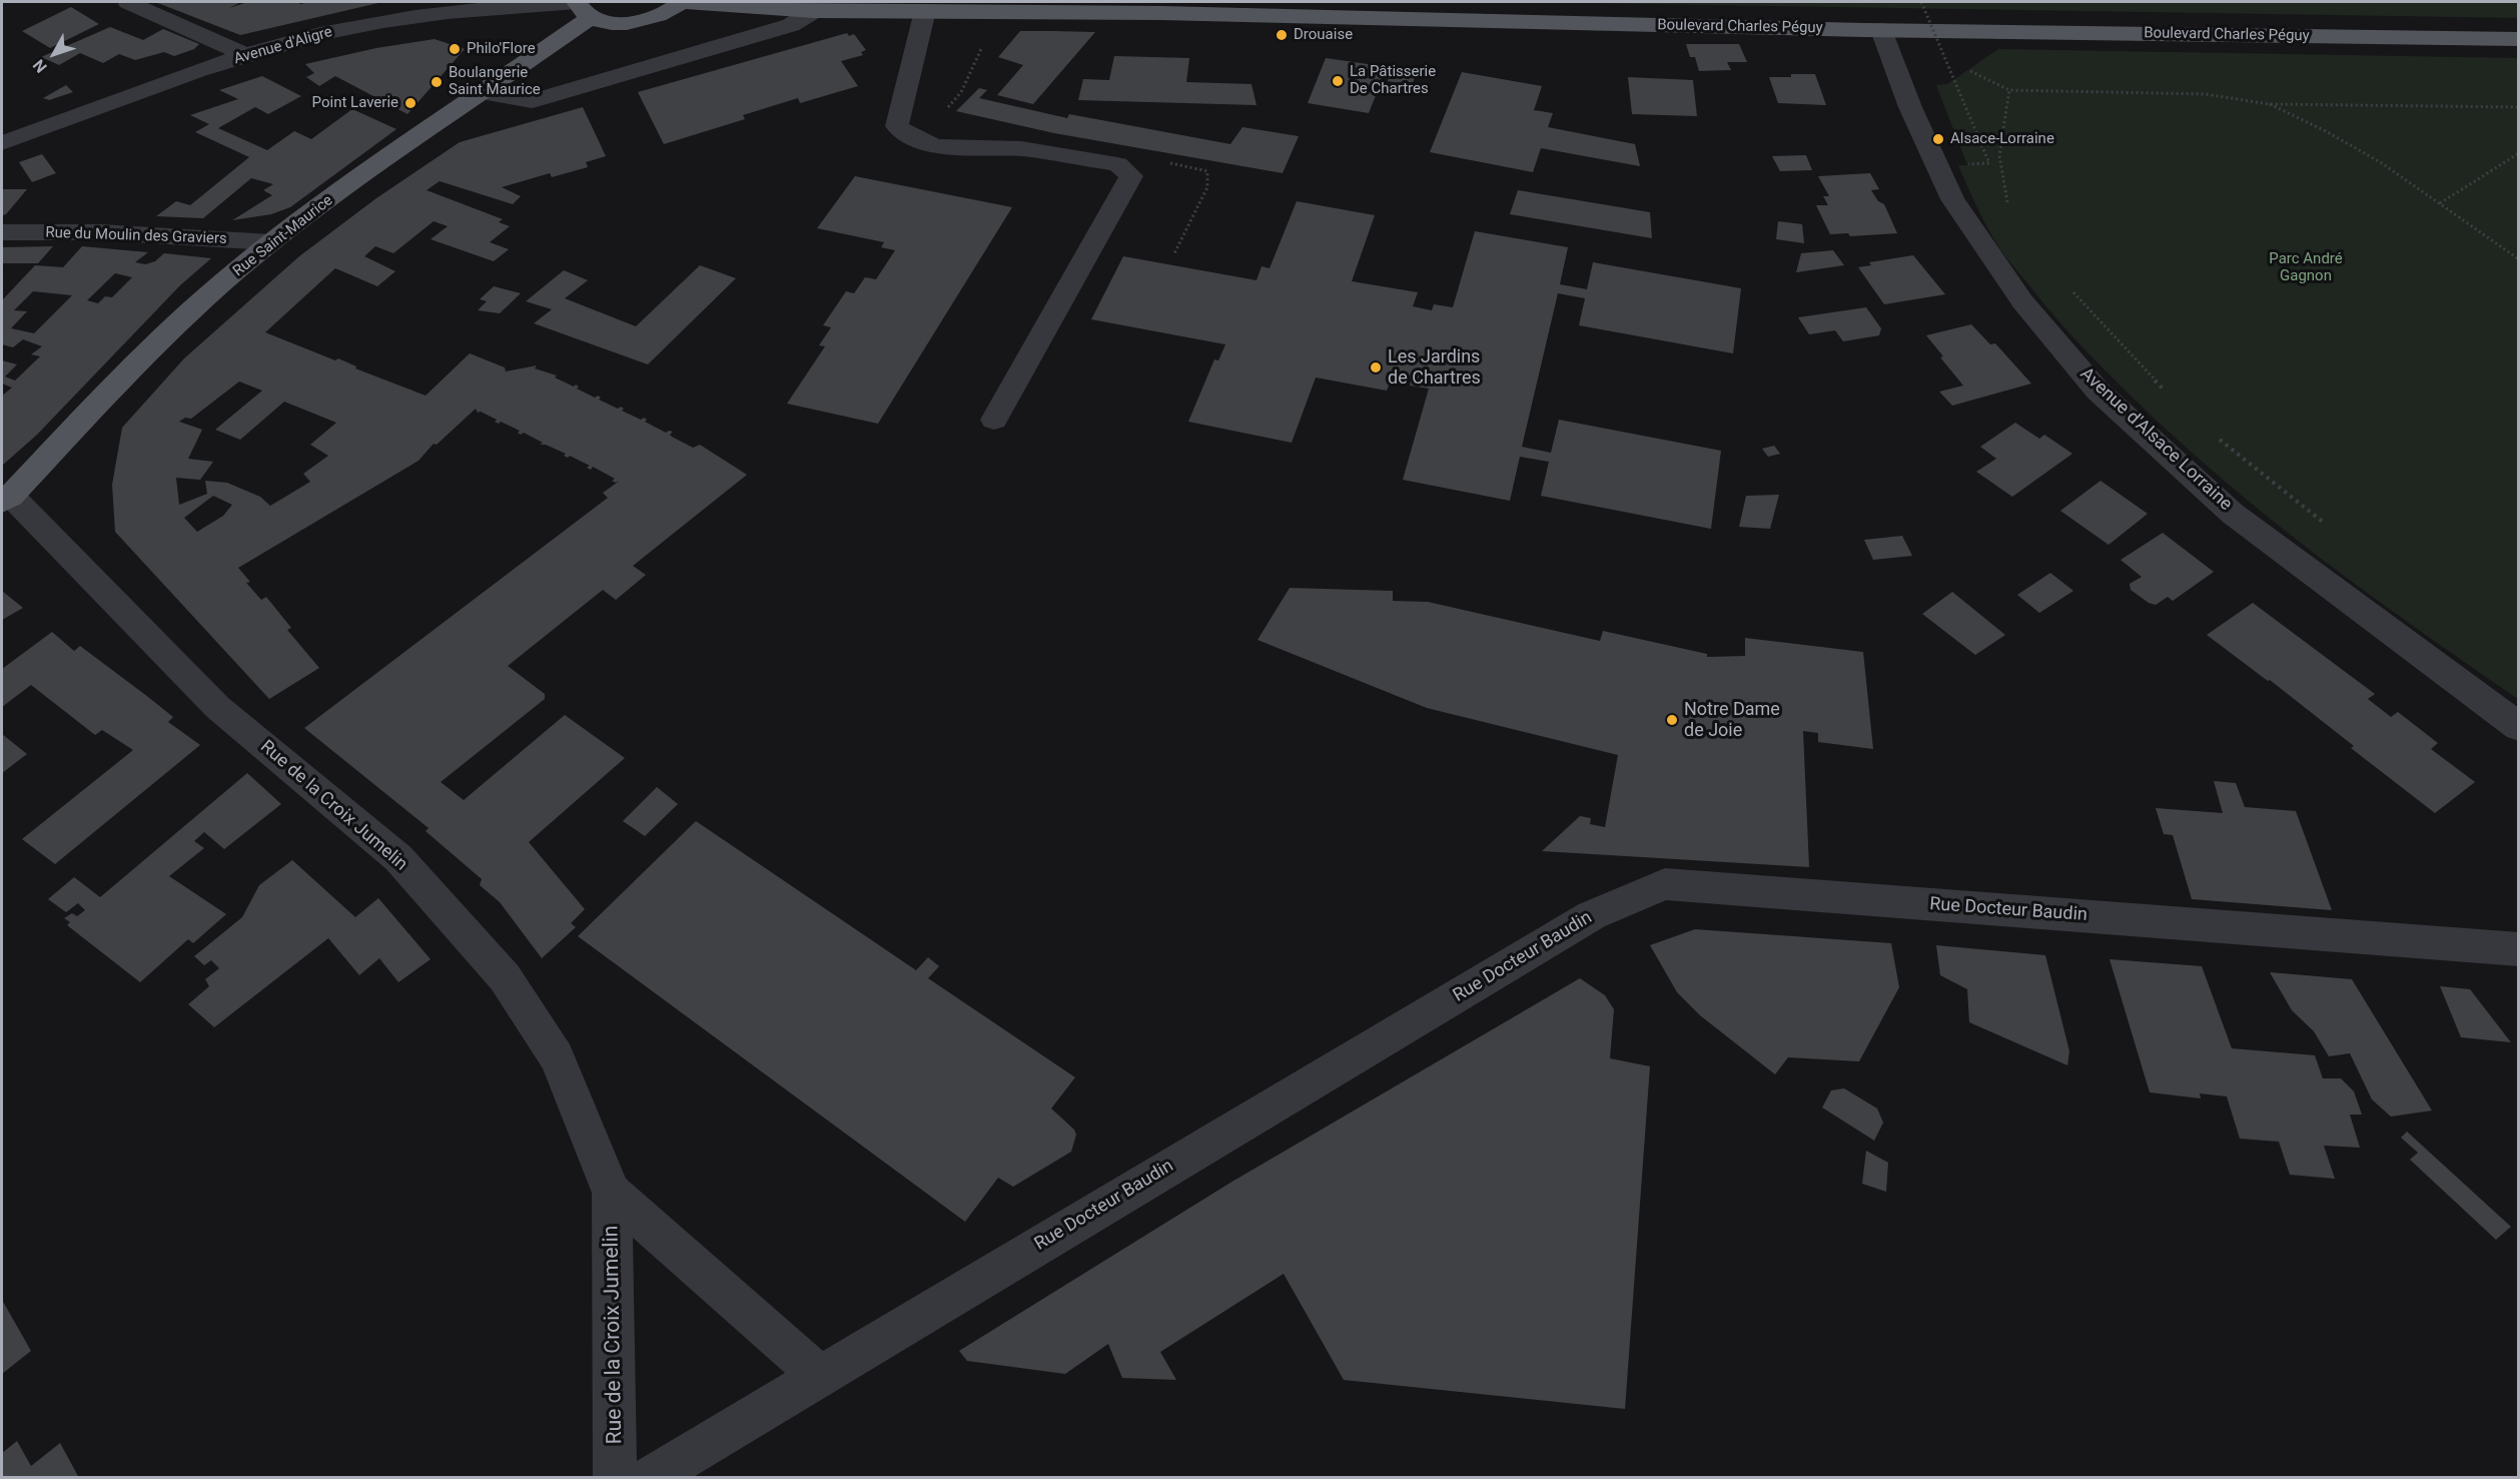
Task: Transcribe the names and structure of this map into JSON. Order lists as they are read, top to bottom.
{
  "streets": {
    "main road": ["Boulevard Charles Péguy", "Rue Saint-Maurice"],
    "street": [
      "Avenue d'Aligre",
      "Rue du Moulin des Graviers",
      "Avenue d'Alsace Lorraine",
      "Rue de la Croix Jumelin",
      "Rue Docteur Baudin"
    ]
  },
  "crossings": [
    ["Boulevard Charles Péguy", "Avenue d'Alsace Lorraine"],
    ["Avenue d'Aligre", "Rue Saint-Maurice"],
    ["Rue du Moulin des Graviers", "Rue Saint-Maurice"],
    ["Rue Saint-Maurice", "Rue de la Croix Jumelin"],
    ["Rue de la Croix Jumelin", "Rue Docteur Baudin"]
  ],
  "parks": ["Parc André Gagnon"],
  "places": [
    "Drouaise",
    "Philo'Flore",
    "La Pâtisserie De Chartres",
    "Boulangerie Saint Maurice",
    "Point Laverie",
    "Alsace-Lorraine",
    "Les Jardins de Chartres",
    "Notre Dame de Joie"
  ],
  "north": "bottom left"
}
